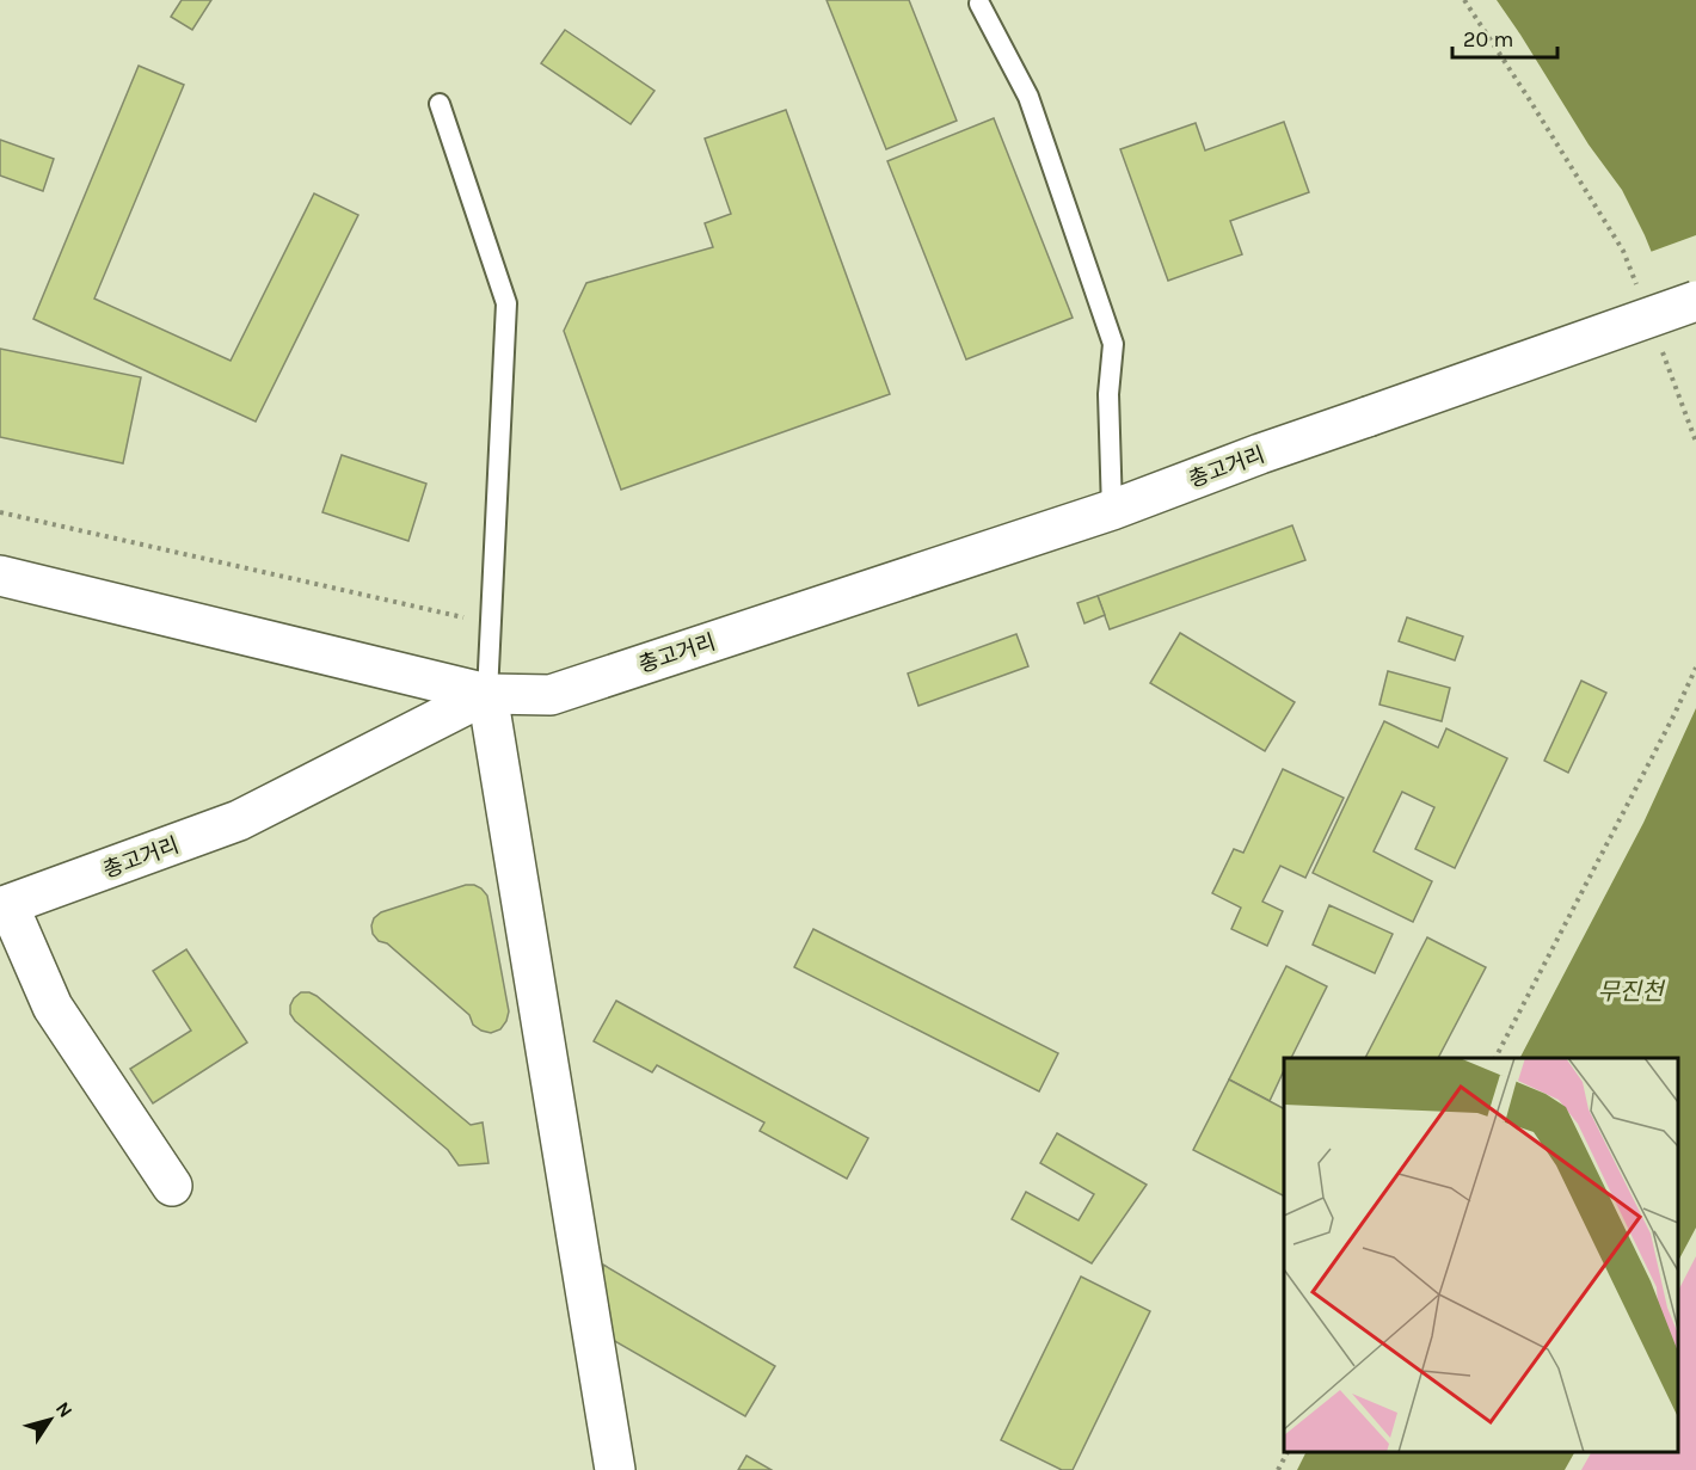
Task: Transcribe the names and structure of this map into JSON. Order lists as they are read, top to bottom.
{
  "streets": {
    "main road": ["총고거리"]
  },
  "water": ["무진천"],
  "scale_bar": "20 m",
  "north": "top right"
}
